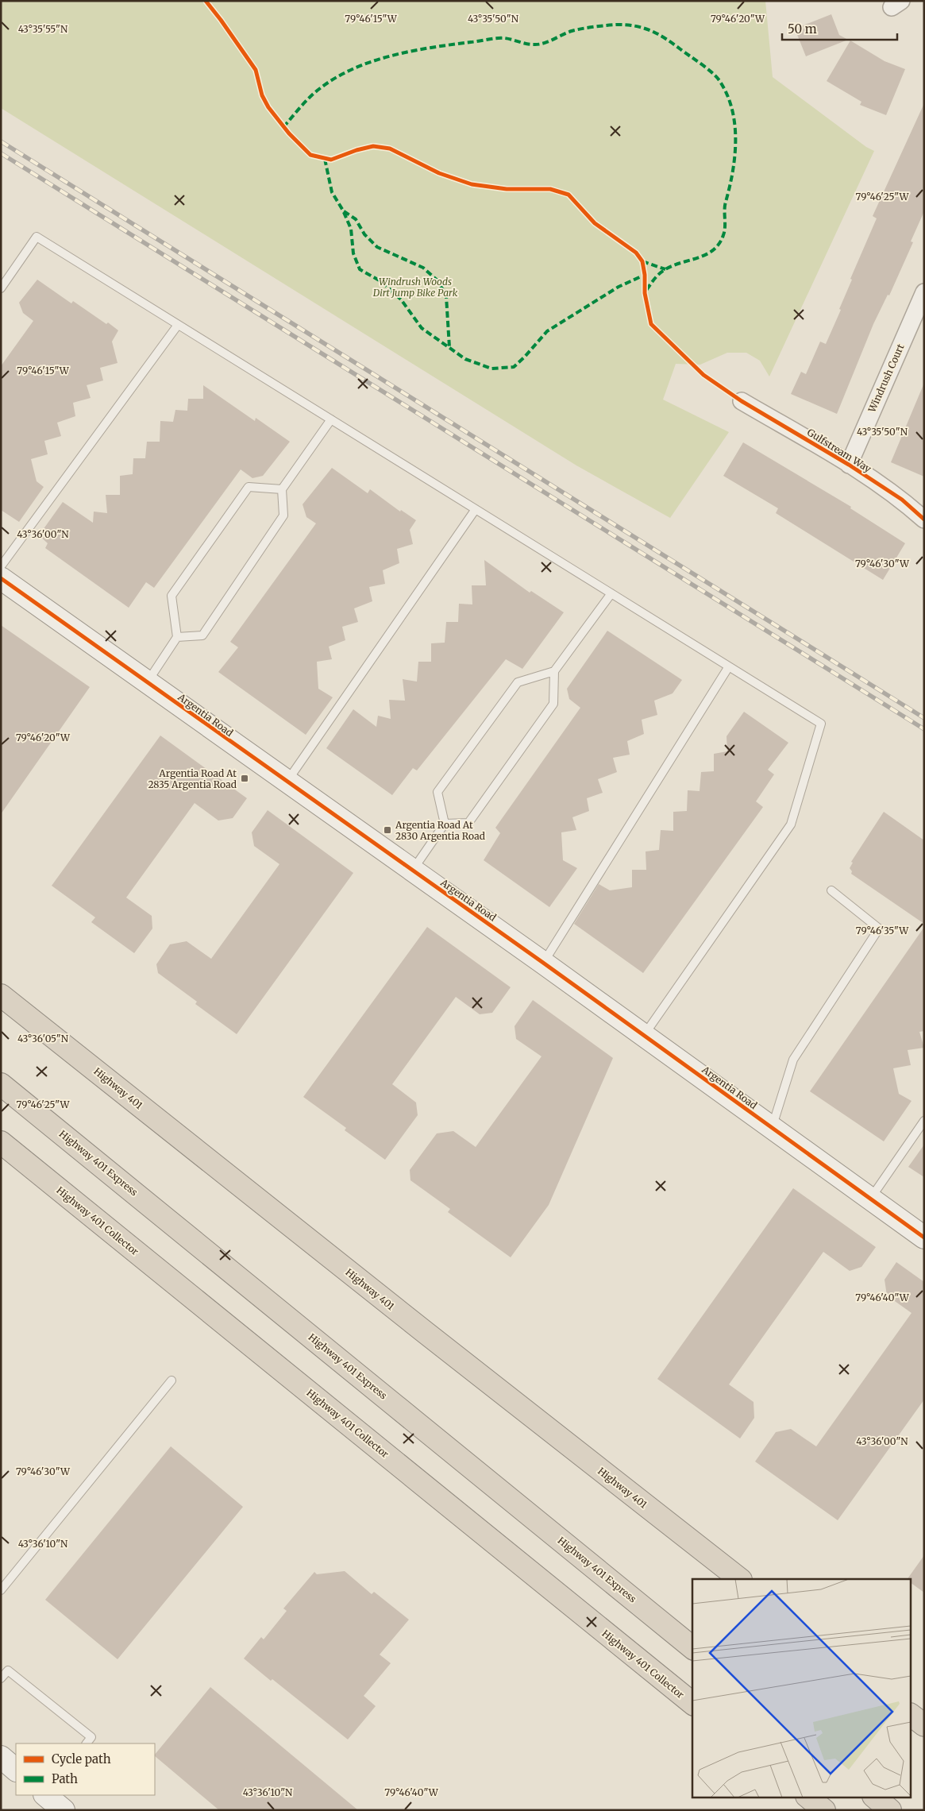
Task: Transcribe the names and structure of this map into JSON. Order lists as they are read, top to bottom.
{
  "streets": {
    "highway": ["Highway 401", "Highway 401 Express", "Highway 401 Collector"],
    "street": ["Windrush Court", "Gulfstream Way", "Argentia Road"]
  },
  "crossings": [
    ["Windrush Court", "Gulfstream Way"]
  ],
  "parks": ["Windrush Woods Dirt Jump Bike Park"],
  "places": {
    "transit": ["Argentia Road At 2835 Argentia Road", "Argentia Road At 2830 Argentia Road"]
  },
  "legend": ["Cycle path", "Path"],
  "scale_bar": "50 m",
  "coordinates": [
    "79°46'15\"W",
    "43°35'50\"N",
    "79°46'20\"W",
    "43°35'55\"N",
    "79°46'25\"W",
    "43°36'00\"N",
    "79°46'30\"W",
    "79°46'35\"W",
    "43°36'05\"N",
    "79°46'40\"W",
    "43°36'10\"N"
  ]
}
